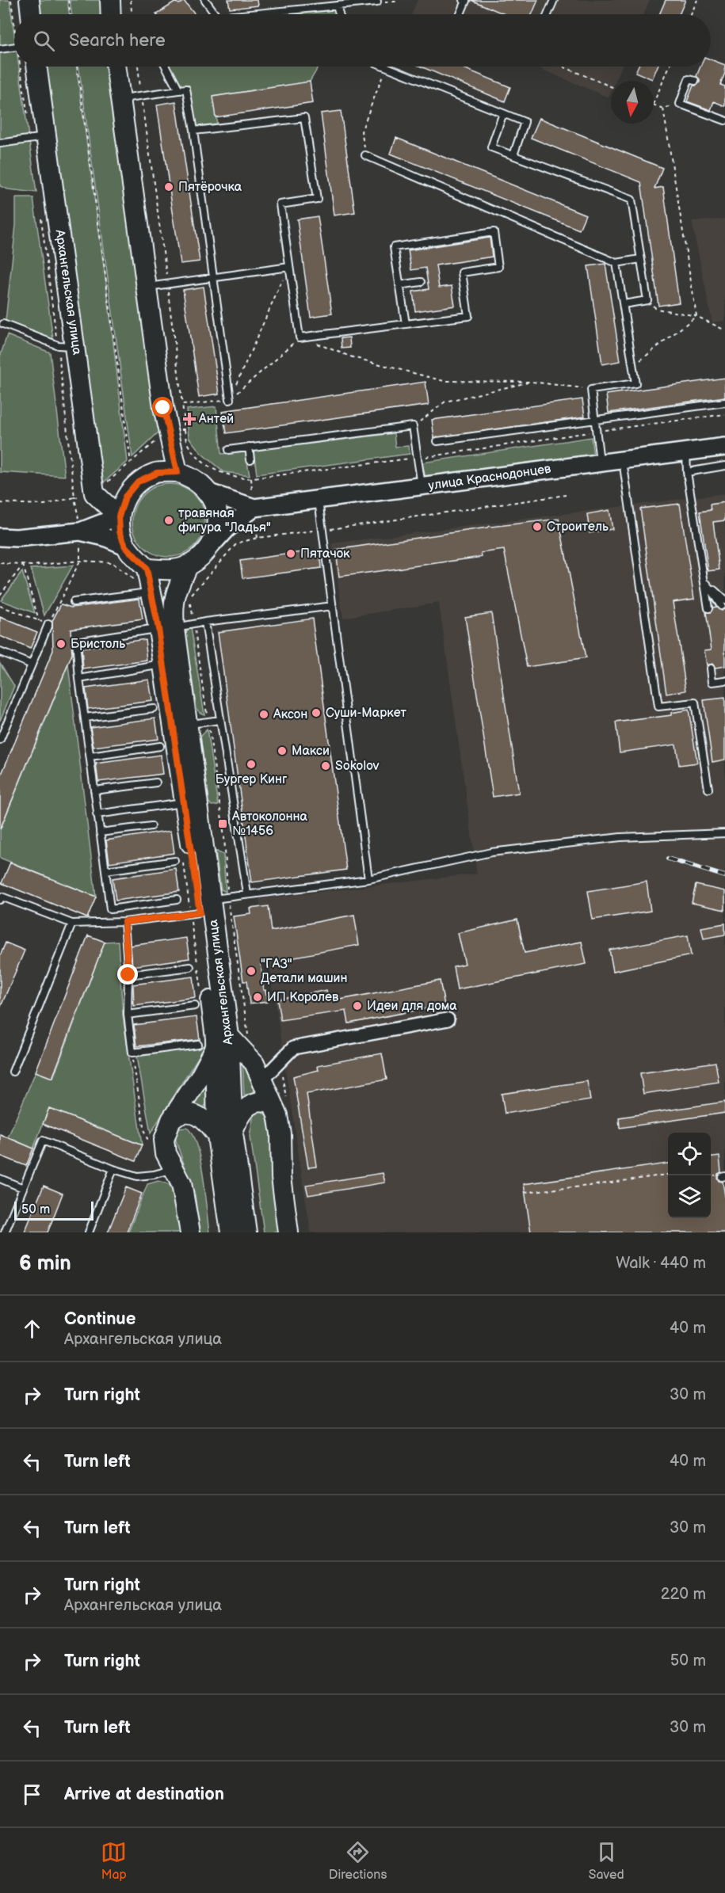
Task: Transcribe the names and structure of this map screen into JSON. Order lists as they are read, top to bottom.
{
  "streets": {
    "main road": ["Архангельская улица", "улица Краснодонцев"]
  },
  "crossings": [
    ["Архангельская улица", "улица Краснодонцев"]
  ],
  "places": {
    "other": [
      "Пятёрочка",
      "травяная фигура \"Ладья\"",
      "Строитель",
      "Пятачок",
      "Бристоль",
      "Суши-Маркет",
      "Аксон",
      "Макси",
      "Бургер Кинг",
      "Sokolov",
      "\"ГАЗ\" Детали машин",
      "ИП Королев",
      "Идеи для дома"
    ],
    "health": ["Антей"],
    "transit": ["Автоколонна №1456"]
  },
  "scale_bar": "50 m",
  "north": "bottom",
  "page": {
    "search": "Search here",
    "scale": "50 m",
    "heading": ["6 min", "Walk · 440 m"],
    "list": [
      ["Continue", "Архангельская улица", "40 m"],
      ["Turn right", "30 m"],
      ["Turn left", "40 m"],
      ["Turn left", "30 m"],
      ["Turn right", "Архангельская улица", "220 m"],
      ["Turn right", "50 m"],
      ["Turn left", "30 m"],
      "Arrive at destination"
    ],
    "nav": ["Map", "Directions", "Saved"]
  }
}
